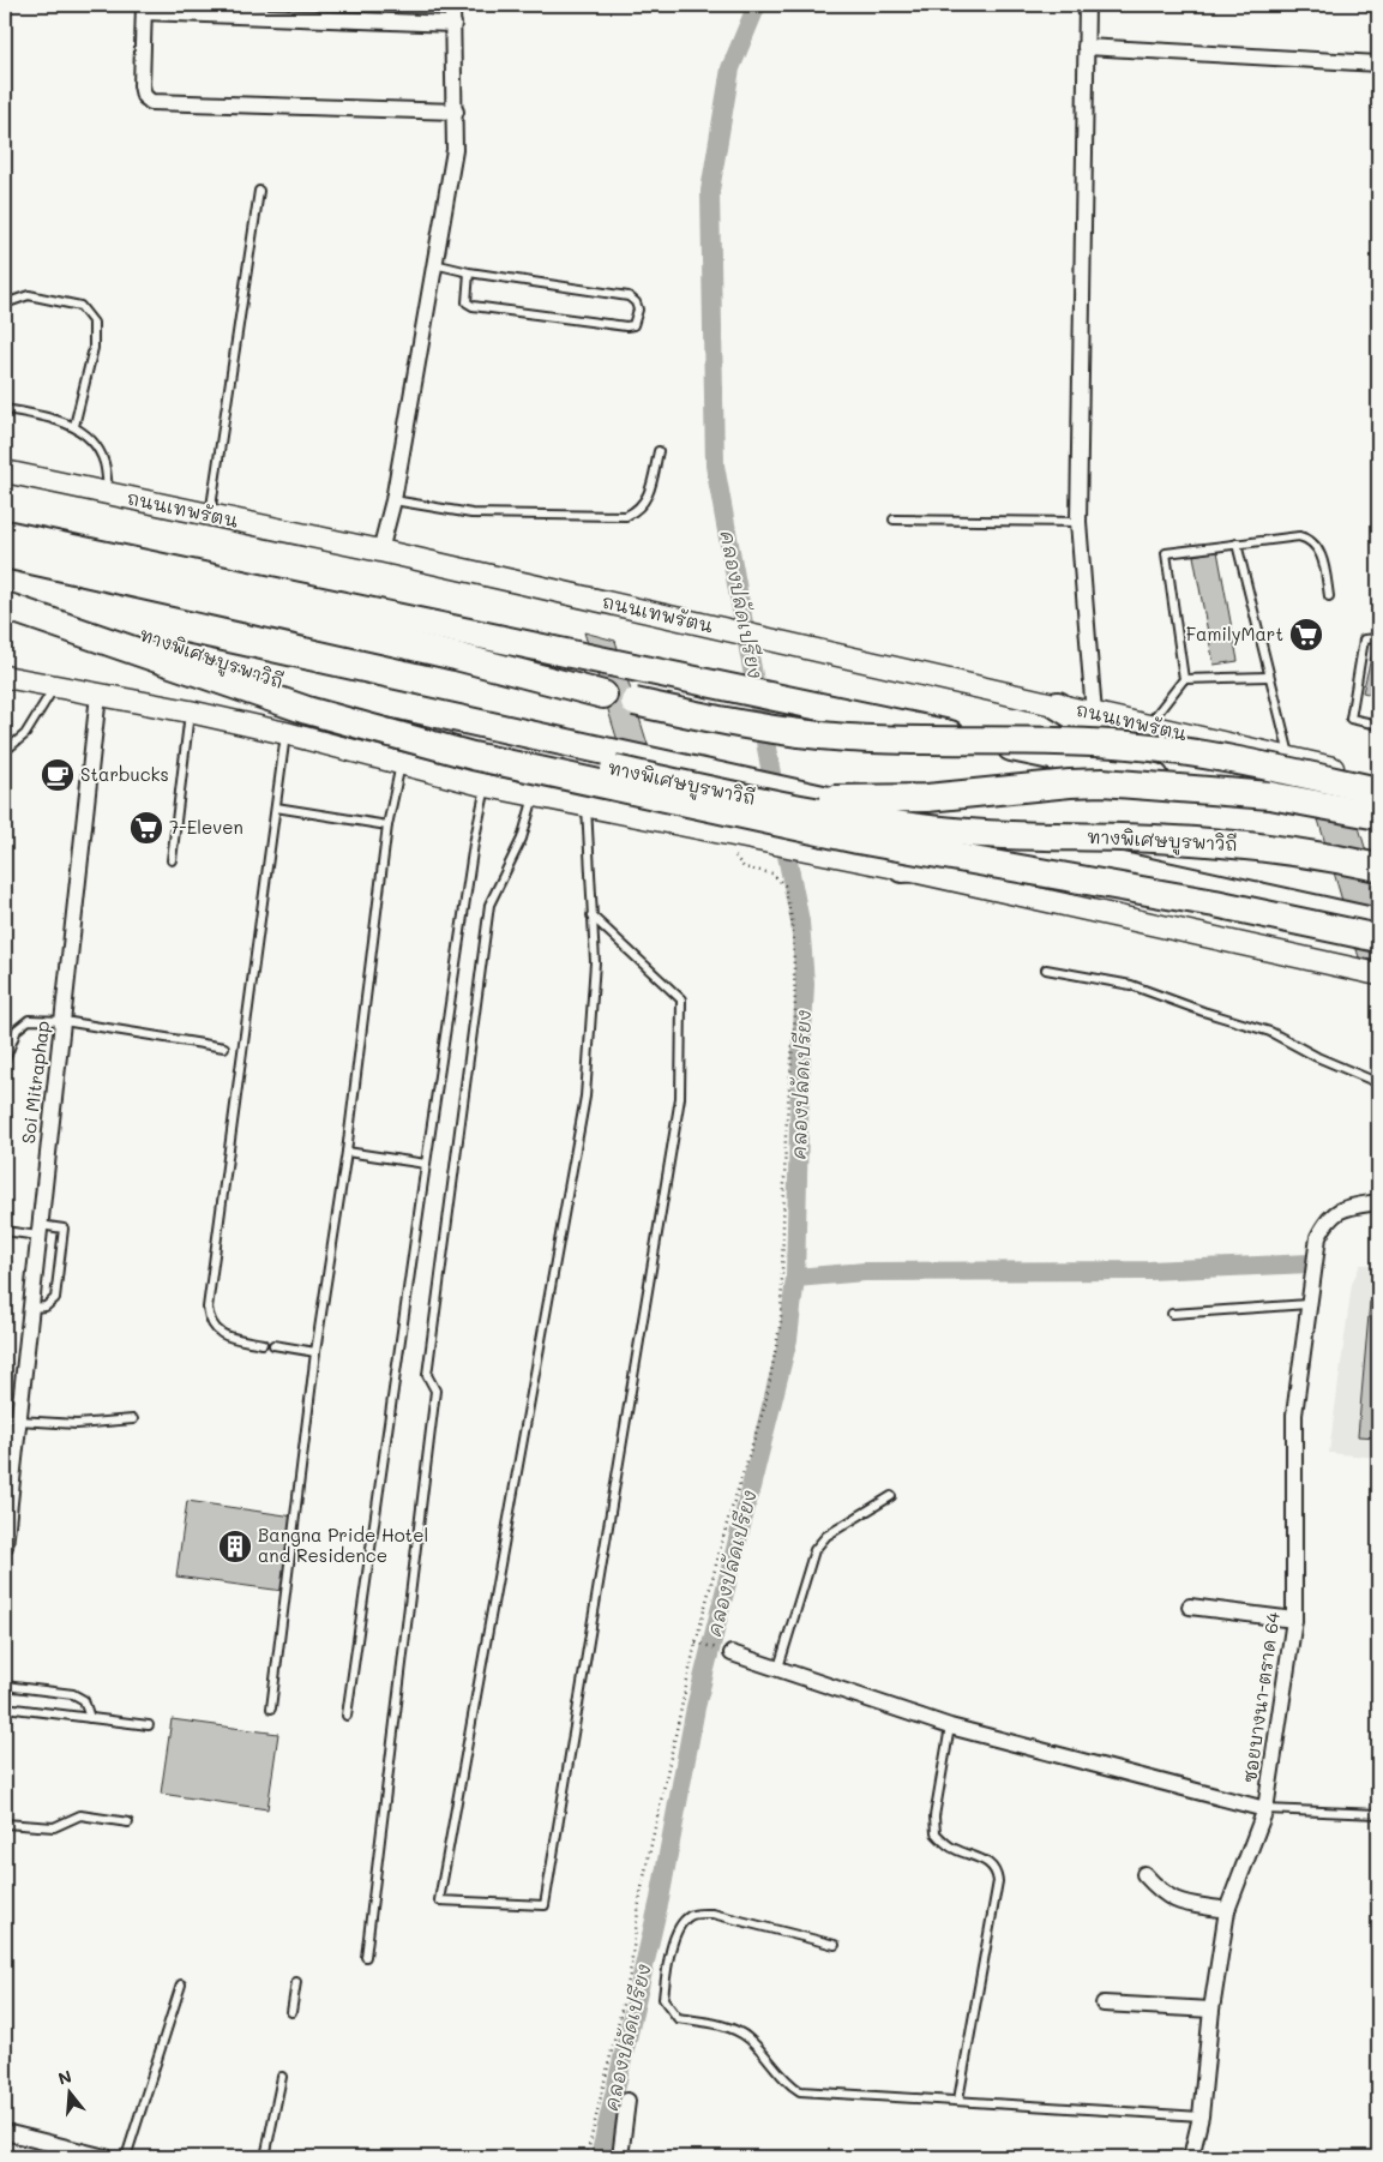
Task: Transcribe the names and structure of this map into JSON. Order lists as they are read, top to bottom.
{
  "streets": {
    "highway": ["ทางพิเศษบูรพาวิถี"],
    "main road": ["ถนนเทพรัตน"],
    "street": ["Soi Mitraphap", "ซอยบางนา-ตราด 64"]
  },
  "water": ["คลองปลัดเปรียง"],
  "places": {
    "supermarket": ["FamilyMart", "7-Eleven"],
    "cafe": ["Starbucks"],
    "building": ["Bangna Pride Hotel and Residence"]
  },
  "north": "top"
}
